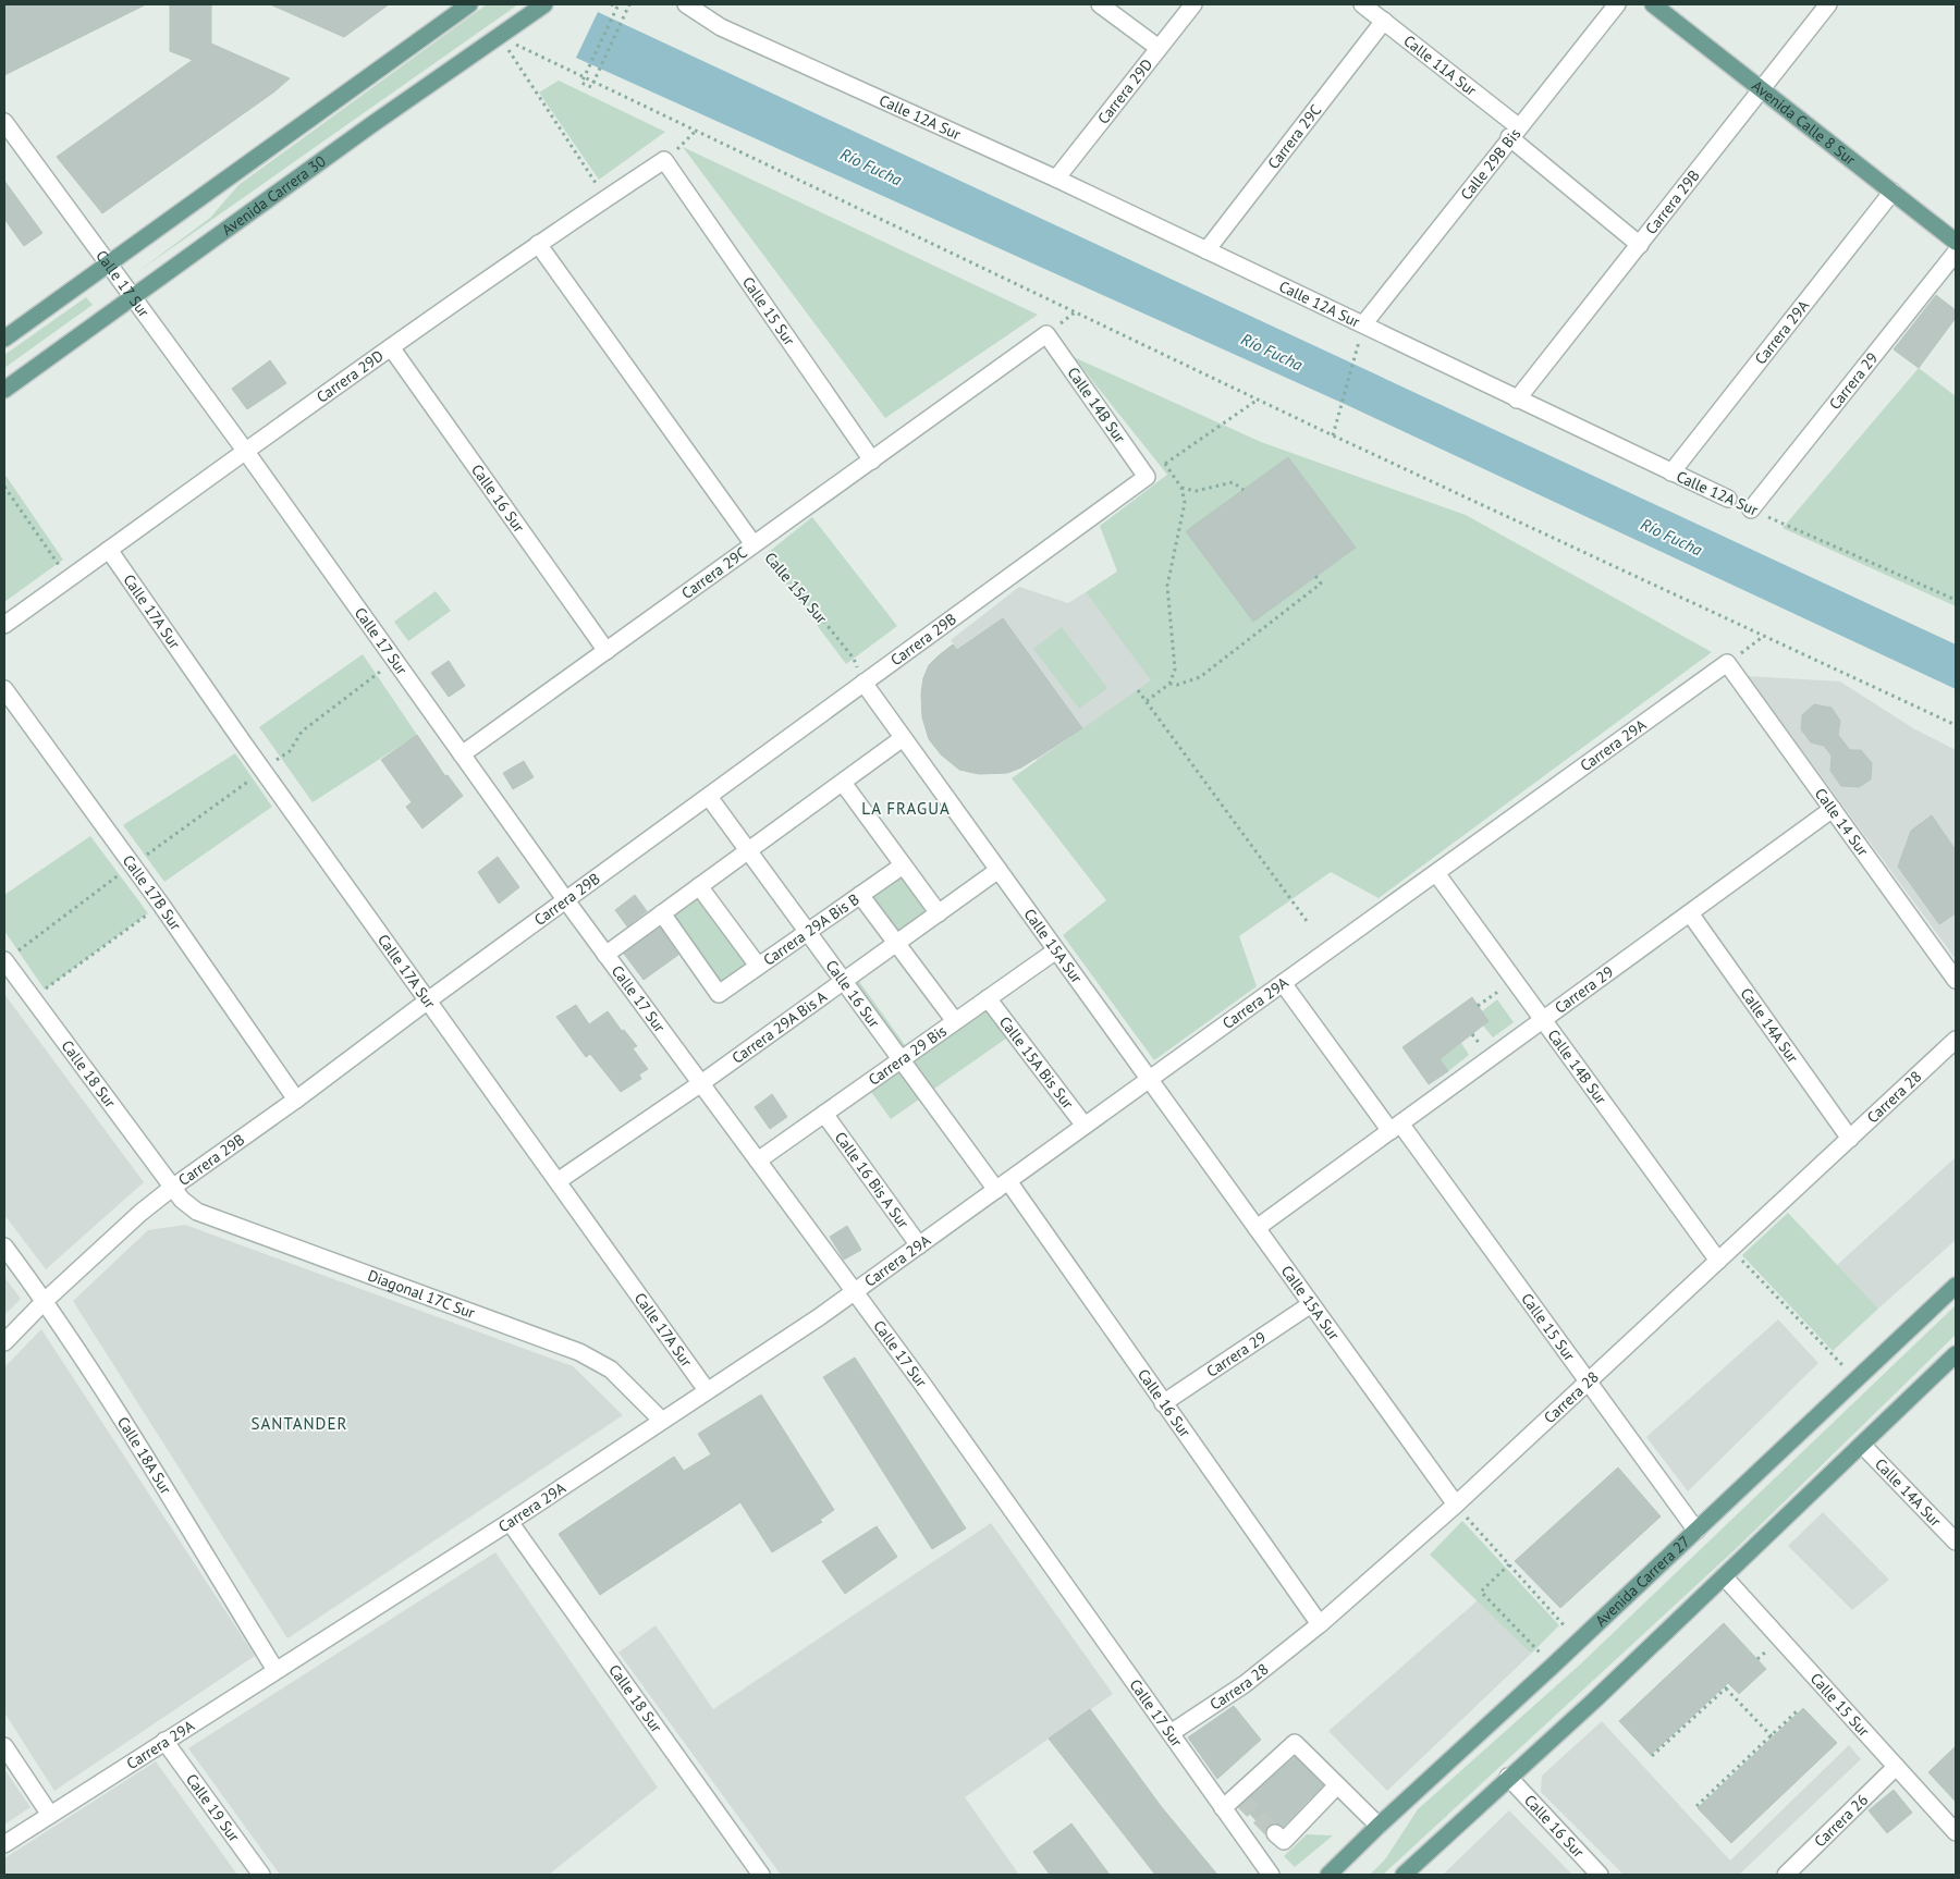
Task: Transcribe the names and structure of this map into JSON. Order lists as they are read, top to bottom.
{
  "streets": {
    "main road": ["Avenida Calle 8 Sur", "Avenida Carrera 30", "Avenida Carrera 27"],
    "street": [
      "Calle 11A Sur",
      "Carrera 29D",
      "Calle 12A Sur",
      "Carrera 29C",
      "Calle 29B Bis",
      "Carrera 29B",
      "Calle 17 Sur",
      "Calle 15 Sur",
      "Carrera 29A",
      "Carrera 29",
      "Calle 14B Sur",
      "Calle 16 Sur",
      "Calle 15A Sur",
      "Calle 17A Sur",
      "Calle 14 Sur",
      "Calle 17B Sur",
      "Carrera 29A Bis B",
      "Calle 14A Sur",
      "Carrera 29A Bis A",
      "Carrera 29 Bis",
      "Calle 15A Bis Sur",
      "Calle 18 Sur",
      "Carrera 28",
      "Calle 16 Bis A Sur",
      "Diagonal 17C Sur",
      "Calle 18A Sur",
      "Calle 19 Sur",
      "Carrera 26"
    ]
  },
  "crossings": [
    ["Calle 11A Sur", "Carrera 29C"],
    ["Calle 11A Sur", "Calle 29B Bis"],
    ["Calle 11A Sur", "Carrera 29B"],
    ["Carrera 29D", "Calle 12A Sur"],
    ["Carrera 29D", "Calle 17 Sur"],
    ["Carrera 29D", "Calle 15 Sur"],
    ["Carrera 29D", "Calle 16 Sur"],
    ["Carrera 29D", "Calle 15A Sur"],
    ["Carrera 29D", "Calle 17A Sur"],
    ["Calle 12A Sur", "Carrera 29C"],
    ["Calle 12A Sur", "Calle 29B Bis"],
    ["Calle 12A Sur", "Carrera 29B"],
    ["Calle 12A Sur", "Carrera 29A"],
    ["Calle 12A Sur", "Carrera 29"],
    ["Avenida Calle 8 Sur", "Carrera 29B"],
    ["Avenida Calle 8 Sur", "Carrera 29A"],
    ["Carrera 29C", "Calle 17 Sur"],
    ["Carrera 29C", "Calle 15 Sur"],
    ["Carrera 29C", "Calle 14B Sur"],
    ["Carrera 29C", "Calle 16 Sur"],
    ["Carrera 29C", "Calle 15A Sur"],
    ["Avenida Carrera 30", "Calle 17 Sur"],
    ["Carrera 29B", "Calle 17 Sur"],
    ["Carrera 29B", "Calle 14B Sur"],
    ["Carrera 29B", "Calle 16 Sur"],
    ["Carrera 29B", "Calle 15A Sur"],
    ["Carrera 29B", "Calle 17A Sur"],
    ["Carrera 29B", "Calle 17B Sur"],
    ["Carrera 29B", "Calle 18 Sur"],
    ["Carrera 29B", "Diagonal 17C Sur"],
    ["Carrera 29B", "Calle 18A Sur"],
    ["Calle 17 Sur", "Carrera 29A"],
    ["Calle 17 Sur", "Carrera 29A Bis A"],
    ["Calle 17 Sur", "Carrera 29 Bis"],
    ["Calle 17 Sur", "Carrera 28"],
    ["Calle 15 Sur", "Carrera 29A"],
    ["Calle 15 Sur", "Carrera 29"],
    ["Calle 15 Sur", "Carrera 28"],
    ["Calle 15 Sur", "Avenida Carrera 27"],
    ["Calle 15 Sur", "Carrera 26"],
    ["Carrera 29A", "Calle 14B Sur"],
    ["Carrera 29A", "Calle 16 Sur"],
    ["Carrera 29A", "Calle 15A Sur"],
    ["Carrera 29A", "Calle 17A Sur"],
    ["Carrera 29A", "Calle 14 Sur"],
    ["Carrera 29A", "Calle 15A Bis Sur"],
    ["Carrera 29A", "Calle 18 Sur"],
    ["Carrera 29A", "Calle 16 Bis A Sur"],
    ["Carrera 29A", "Diagonal 17C Sur"],
    ["Carrera 29A", "Calle 18A Sur"],
    ["Carrera 29A", "Calle 19 Sur"],
    ["Carrera 29", "Calle 14B Sur"],
    ["Carrera 29", "Calle 16 Sur"],
    ["Carrera 29", "Calle 15A Sur"],
    ["Carrera 29", "Calle 14 Sur"],
    ["Carrera 29", "Calle 14A Sur"],
    ["Calle 14B Sur", "Carrera 28"],
    ["Calle 16 Sur", "Carrera 29A Bis B"],
    ["Calle 16 Sur", "Carrera 29A Bis A"],
    ["Calle 16 Sur", "Carrera 29 Bis"],
    ["Calle 16 Sur", "Carrera 28"],
    ["Calle 15A Sur", "Carrera 29A Bis A"],
    ["Calle 15A Sur", "Carrera 29 Bis"],
    ["Calle 15A Sur", "Carrera 28"],
    ["Calle 17A Sur", "Carrera 29A Bis A"],
    ["Calle 14A Sur", "Carrera 28"],
    ["Carrera 29 Bis", "Calle 15A Bis Sur"],
    ["Carrera 29 Bis", "Calle 16 Bis A Sur"],
    ["Calle 18 Sur", "Diagonal 17C Sur"]
  ],
  "districts": ["LA FRAGUA", "SANTANDER"],
  "water": ["Río Fucha"]
}
